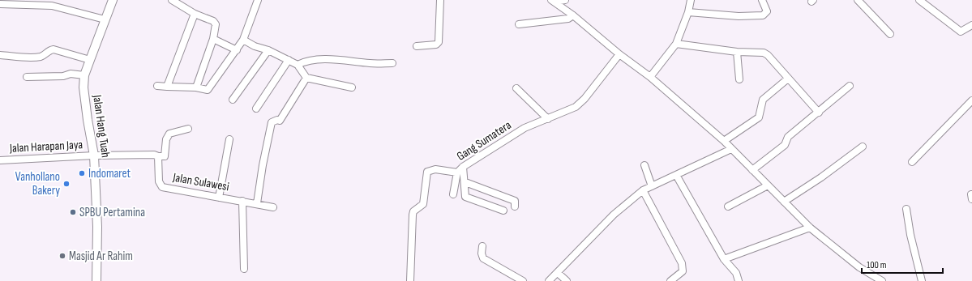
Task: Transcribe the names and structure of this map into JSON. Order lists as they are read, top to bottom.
{
  "streets": {
    "main road": ["Jalan Hang Tuah"],
    "street": ["Gang Sumatera", "Jalan Harapan Jaya", "Jalan Sulawesi"]
  },
  "crossings": [
    ["Jalan Hang Tuah", "Jalan Harapan Jaya"]
  ],
  "places": [
    "Indomaret",
    "Vanhollano Bakery",
    "SPBU Pertamina",
    "Masjid Ar Rahim"
  ],
  "scale_bar": "100 m"
}
